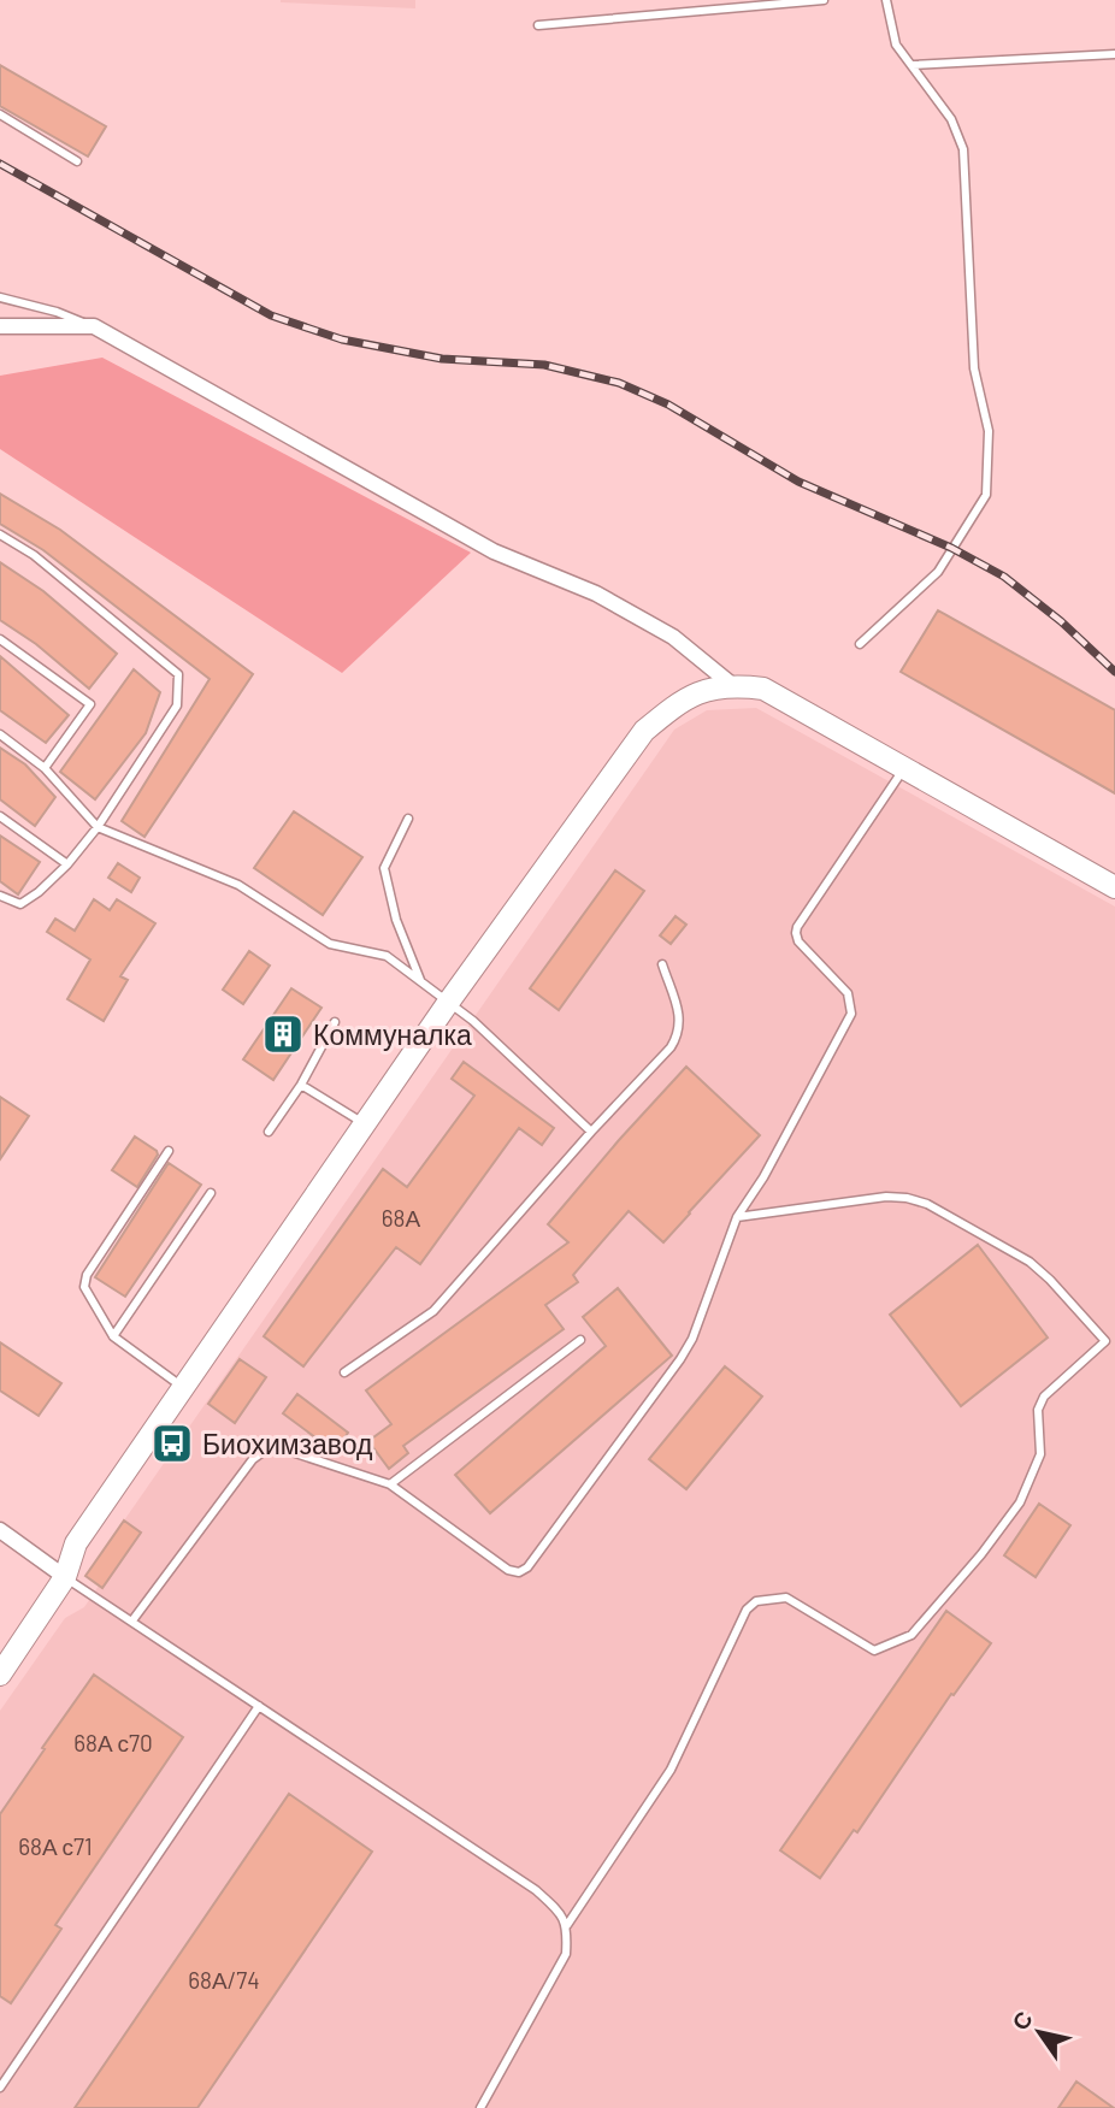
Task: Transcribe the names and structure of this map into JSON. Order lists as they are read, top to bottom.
{
  "places": {
    "building": ["Коммуналка"],
    "bus stop": ["Биохимзавод"]
  },
  "house_numbers": [
    "68А",
    "68А с70",
    "68А с71",
    "68А/74"
  ],
  "north": "top left"
}
